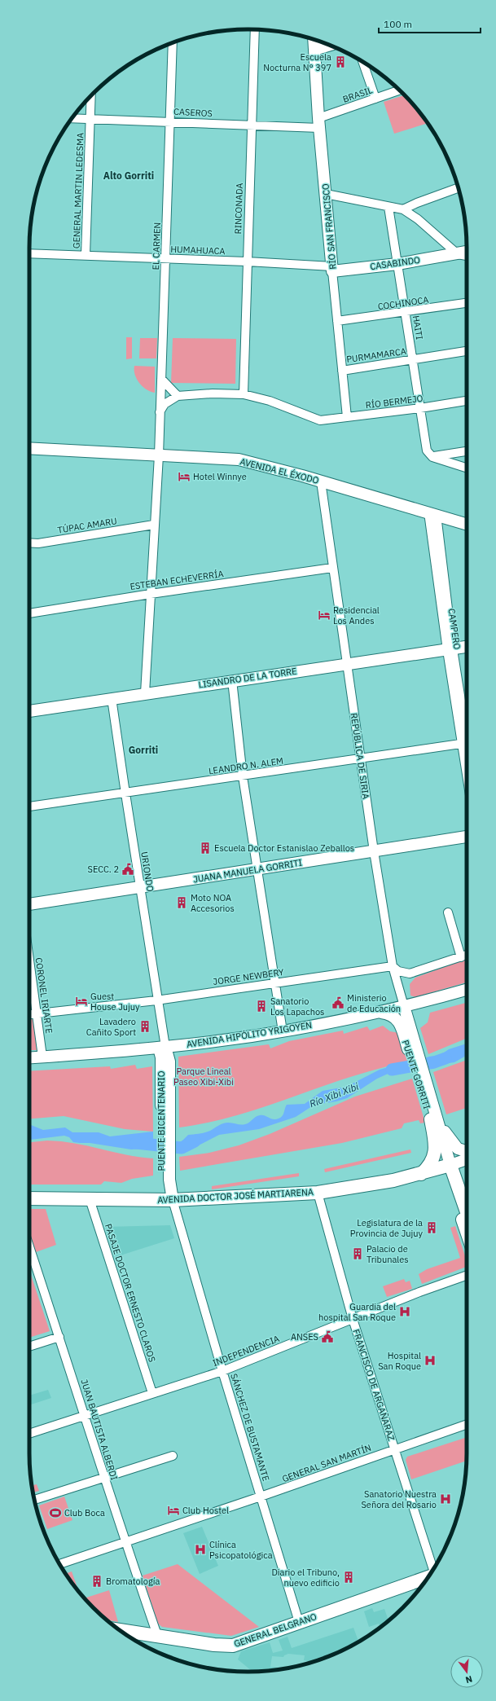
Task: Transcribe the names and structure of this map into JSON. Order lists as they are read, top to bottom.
{
  "streets": {
    "main road": [
      "RÍO SAN FRANCISCO",
      "CASABINDO",
      "AVENIDA EL ÉXODO",
      "LISANDRO DE LA TORRE",
      "REPÚBLICA DE SIRIA",
      "JUANA MANUELA GORRITI",
      "AVENIDA HIPÓLITO YRIGOYEN",
      "PUENTE GORRITI",
      "PUENTE BICENTENARIO",
      "AVENIDA DOCTOR JOSÉ MARTIARENA",
      "GENERAL BELGRANO"
    ],
    "street": [
      "BRASIL",
      "CASEROS",
      "GENERAL MARTIN LEDESMA",
      "RINCONADA",
      "EL CARMEN",
      "HUMAHUACA",
      "COCHINOCA",
      "HAITI",
      "PURMAMARCA",
      "RÍO BERMEJO",
      "TÚPAC AMARU",
      "ESTEBAN ECHEVERRÍA",
      "CAMPERO",
      "LEANDRO N. ALEM",
      "URIONDO",
      "JORGE NEWBERY",
      "CORONEL IRIARTE",
      "PASAJE DOCTOR ERNESTO CLAROS",
      "INDEPENDENCIA",
      "FRANCISCO DE ARGAÑARAZ",
      "SÁNCHEZ DE BUSTAMANTE",
      "JUAN BAUTISTA ALBERDI",
      "GENERAL SAN MARTÍN"
    ]
  },
  "crossings": [
    ["BRASIL", "CASEROS"],
    ["BRASIL", "RÍO SAN FRANCISCO"],
    ["CASEROS", "GENERAL MARTIN LEDESMA"],
    ["CASEROS", "RINCONADA"],
    ["CASEROS", "RÍO SAN FRANCISCO"],
    ["CASEROS", "EL CARMEN"],
    ["GENERAL MARTIN LEDESMA", "HUMAHUACA"],
    ["RINCONADA", "HUMAHUACA"],
    ["RINCONADA", "RÍO BERMEJO"],
    ["RÍO SAN FRANCISCO", "HUMAHUACA"],
    ["RÍO SAN FRANCISCO", "CASABINDO"],
    ["RÍO SAN FRANCISCO", "COCHINOCA"],
    ["RÍO SAN FRANCISCO", "PURMAMARCA"],
    ["RÍO SAN FRANCISCO", "RÍO BERMEJO"],
    ["EL CARMEN", "HUMAHUACA"],
    ["EL CARMEN", "AVENIDA EL ÉXODO"],
    ["EL CARMEN", "TÚPAC AMARU"],
    ["EL CARMEN", "ESTEBAN ECHEVERRÍA"],
    ["EL CARMEN", "LISANDRO DE LA TORRE"],
    ["HUMAHUACA", "CASABINDO"],
    ["CASABINDO", "HAITI"],
    ["COCHINOCA", "HAITI"],
    ["HAITI", "PURMAMARCA"],
    ["HAITI", "RÍO BERMEJO"],
    ["AVENIDA EL ÉXODO", "CAMPERO"],
    ["AVENIDA EL ÉXODO", "REPÚBLICA DE SIRIA"],
    ["ESTEBAN ECHEVERRÍA", "REPÚBLICA DE SIRIA"],
    ["CAMPERO", "LISANDRO DE LA TORRE"],
    ["CAMPERO", "LEANDRO N. ALEM"],
    ["LISANDRO DE LA TORRE", "REPÚBLICA DE SIRIA"],
    ["LISANDRO DE LA TORRE", "URIONDO"],
    ["REPÚBLICA DE SIRIA", "LEANDRO N. ALEM"],
    ["REPÚBLICA DE SIRIA", "JUANA MANUELA GORRITI"],
    ["REPÚBLICA DE SIRIA", "JORGE NEWBERY"],
    ["REPÚBLICA DE SIRIA", "AVENIDA HIPÓLITO YRIGOYEN"],
    ["REPÚBLICA DE SIRIA", "PUENTE GORRITI"],
    ["LEANDRO N. ALEM", "URIONDO"],
    ["JUANA MANUELA GORRITI", "URIONDO"],
    ["URIONDO", "JORGE NEWBERY"],
    ["URIONDO", "AVENIDA HIPÓLITO YRIGOYEN"],
    ["URIONDO", "PUENTE BICENTENARIO"],
    ["JORGE NEWBERY", "CORONEL IRIARTE"],
    ["CORONEL IRIARTE", "AVENIDA HIPÓLITO YRIGOYEN"],
    ["AVENIDA HIPÓLITO YRIGOYEN", "PUENTE BICENTENARIO"],
    ["PUENTE BICENTENARIO", "AVENIDA DOCTOR JOSÉ MARTIARENA"],
    ["PUENTE BICENTENARIO", "SÁNCHEZ DE BUSTAMANTE"],
    ["AVENIDA DOCTOR JOSÉ MARTIARENA", "PASAJE DOCTOR ERNESTO CLAROS"],
    ["AVENIDA DOCTOR JOSÉ MARTIARENA", "FRANCISCO DE ARGAÑARAZ"],
    ["AVENIDA DOCTOR JOSÉ MARTIARENA", "SÁNCHEZ DE BUSTAMANTE"],
    ["PASAJE DOCTOR ERNESTO CLAROS", "INDEPENDENCIA"],
    ["INDEPENDENCIA", "FRANCISCO DE ARGAÑARAZ"],
    ["INDEPENDENCIA", "SÁNCHEZ DE BUSTAMANTE"],
    ["INDEPENDENCIA", "JUAN BAUTISTA ALBERDI"],
    ["FRANCISCO DE ARGAÑARAZ", "GENERAL SAN MARTÍN"],
    ["SÁNCHEZ DE BUSTAMANTE", "GENERAL SAN MARTÍN"],
    ["SÁNCHEZ DE BUSTAMANTE", "GENERAL BELGRANO"],
    ["JUAN BAUTISTA ALBERDI", "GENERAL SAN MARTÍN"],
    ["JUAN BAUTISTA ALBERDI", "GENERAL BELGRANO"]
  ],
  "districts": ["Alto Gorriti", "Gorriti"],
  "water": ["Río Xibi Xibi"],
  "parks": ["Parque Lineal Paseo Xibi-Xibi"],
  "places": {
    "building": [
      "Escuela Nocturna N° 397",
      "Escuela Doctor Estanislao Zeballos",
      "Moto NOA Accesorios",
      "Sanatorio Los Lapachos",
      "Lavadero Cañito Sport",
      "Legislatura de la Provincia de Jujuy",
      "Palacio de Tribunales",
      "Diario el Tribuno, nuevo edificio",
      "Bromatología"
    ],
    "hotel": [
      "Hotel Winnye",
      "Residencial Los Andes",
      "Guest House Jujuy",
      "Club Hostel"
    ],
    "public building": ["SECC. 2", "Ministerio de Educación", "ANSES"],
    "hospital": [
      "Guardia del hospital San Roque",
      "Hospital San Roque",
      "Sanatorio Nuestra Señora del Rosario",
      "Clínica Psicopatológica"
    ],
    "sports": ["Club Boca"]
  },
  "scale_bar": "100 m",
  "north": "bottom"
}
